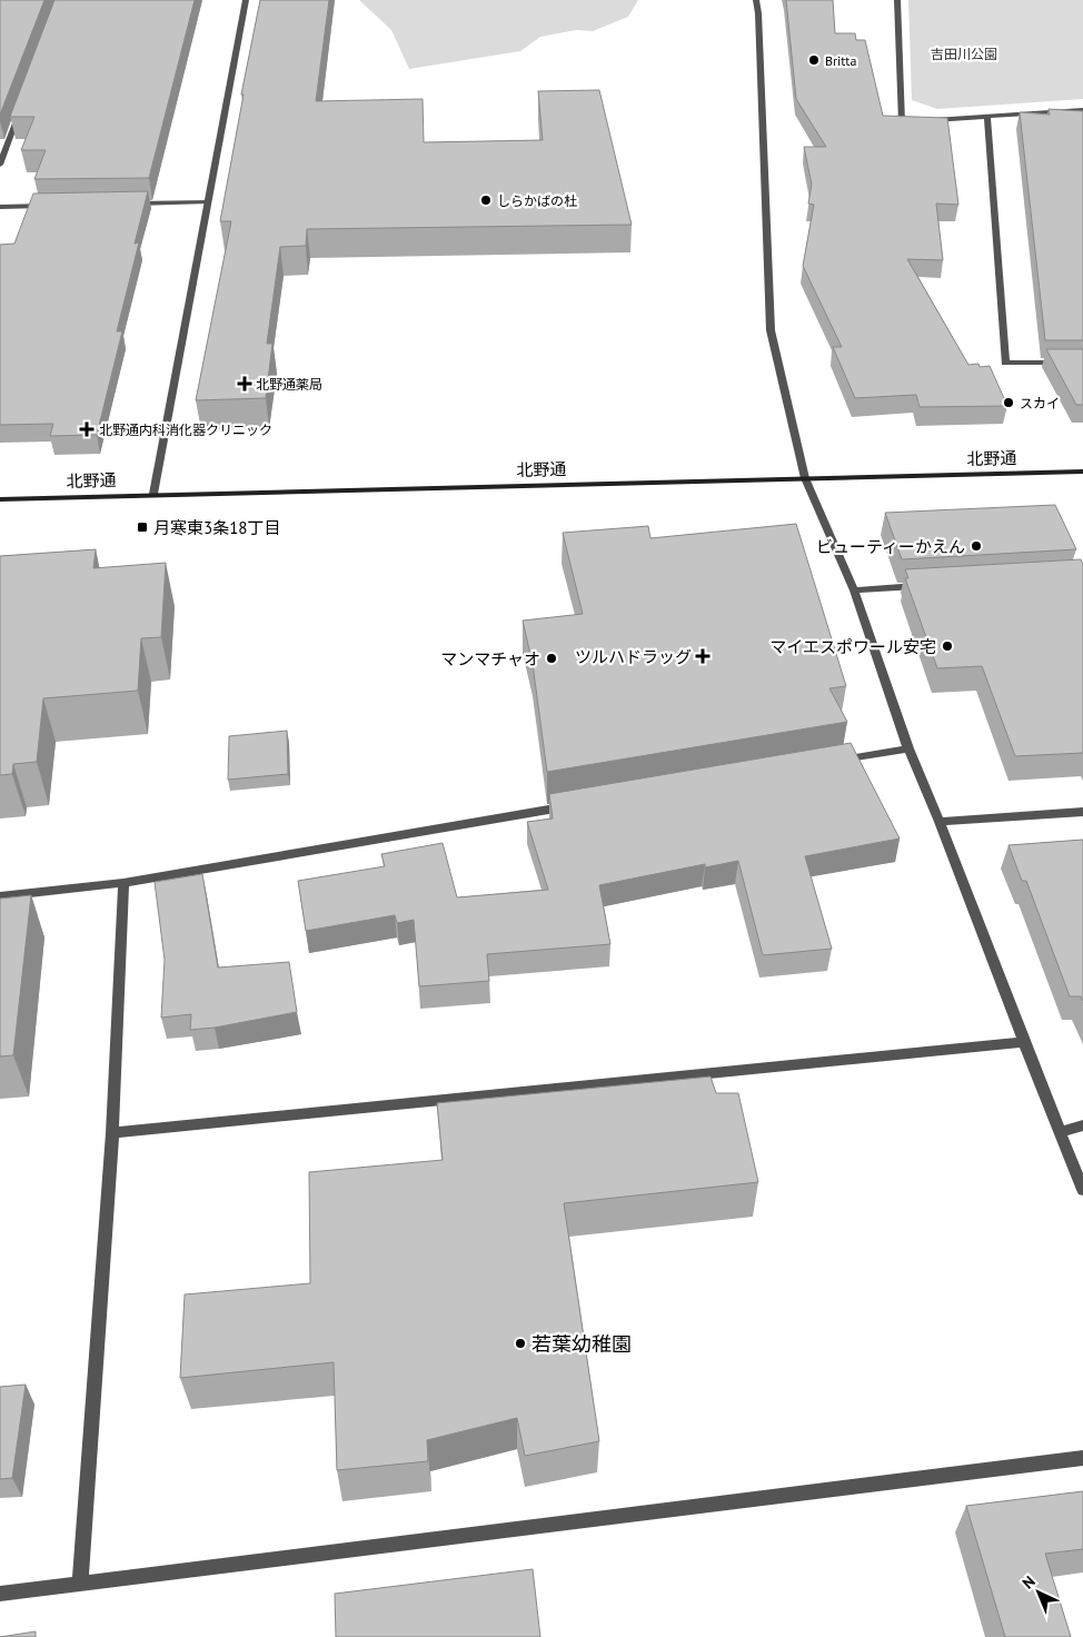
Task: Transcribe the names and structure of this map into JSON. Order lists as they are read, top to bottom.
{
  "streets": {
    "street": ["北野通"]
  },
  "parks": ["吉田川公園"],
  "places": {
    "other": [
      "Britta",
      "しらかばの杜",
      "スカイ",
      "ビューティーかえん",
      "マイエスポワール安宅",
      "マンマチャオ",
      "若葉幼稚園"
    ],
    "health": ["北野通薬局", "北野通内科消化器クリニック", "ツルハドラッグ"],
    "transit": ["月寒東3条18丁目"]
  },
  "north": "top left"
}
